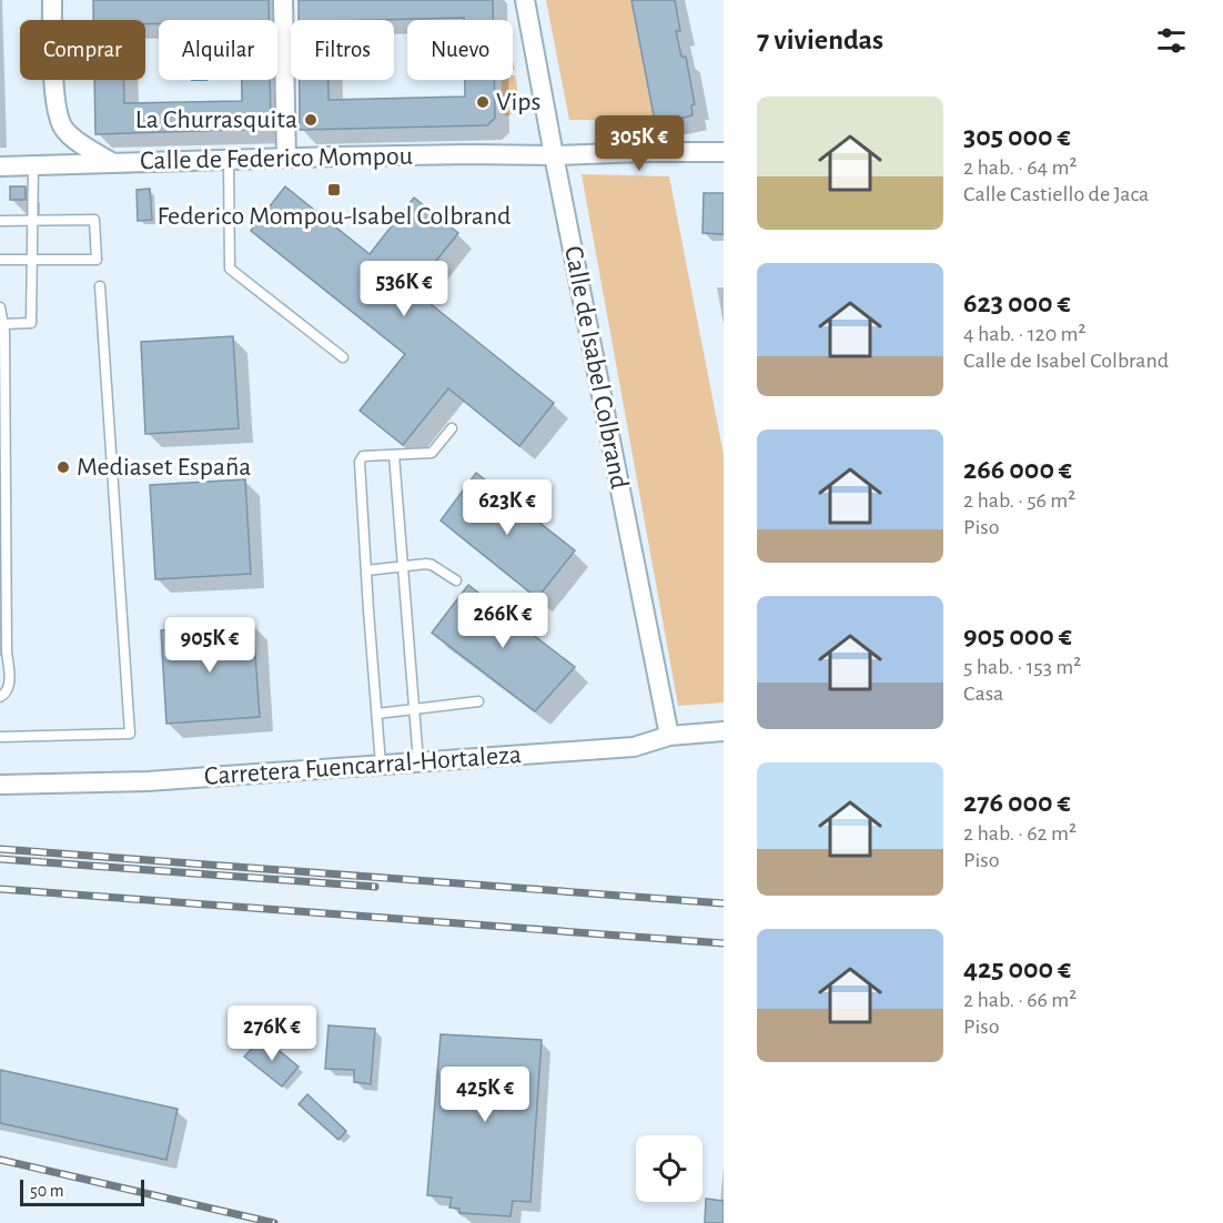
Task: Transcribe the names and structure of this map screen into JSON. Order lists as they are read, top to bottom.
{
  "streets": {
    "street": ["Calle de Federico Mompou", "Calle de Isabel Colbrand", "Carretera Fuencarral-Hortaleza"]
  },
  "crossings": [
    ["Calle de Federico Mompou", "Calle de Isabel Colbrand"],
    ["Calle de Isabel Colbrand", "Carretera Fuencarral-Hortaleza"]
  ],
  "places": {
    "other": ["Vips", "La Churrasquita", "Mediaset España"],
    "transit": ["Federico Mompou-Isabel Colbrand"]
  },
  "scale_bar": "50 m",
  "page": {
    "heading": "7 viviendas",
    "chip": [
      "Comprar",
      "Alquilar",
      "Filtros",
      "Nuevo"
    ],
    "list": [
      {
        "name": "305 000 €",
        "note": "2 hab. · 64 m² · Calle Castiello de Jaca"
      },
      {
        "name": "623 000 €",
        "note": "4 hab. · 120 m² · Calle de Isabel Colbrand"
      },
      {
        "name": "266 000 €",
        "note": "2 hab. · 56 m² · Piso"
      },
      {
        "name": "905 000 €",
        "note": "5 hab. · 153 m² · Casa"
      },
      {
        "name": "276 000 €",
        "note": "2 hab. · 62 m² · Piso"
      },
      {
        "name": "425 000 €",
        "note": "2 hab. · 66 m² · Piso"
      }
    ],
    "price": [
      "305K €",
      "536K €",
      "623K €",
      "266K €",
      "905K €",
      "276K €",
      "425K €"
    ],
    "scale": "50 m"
  }
}
